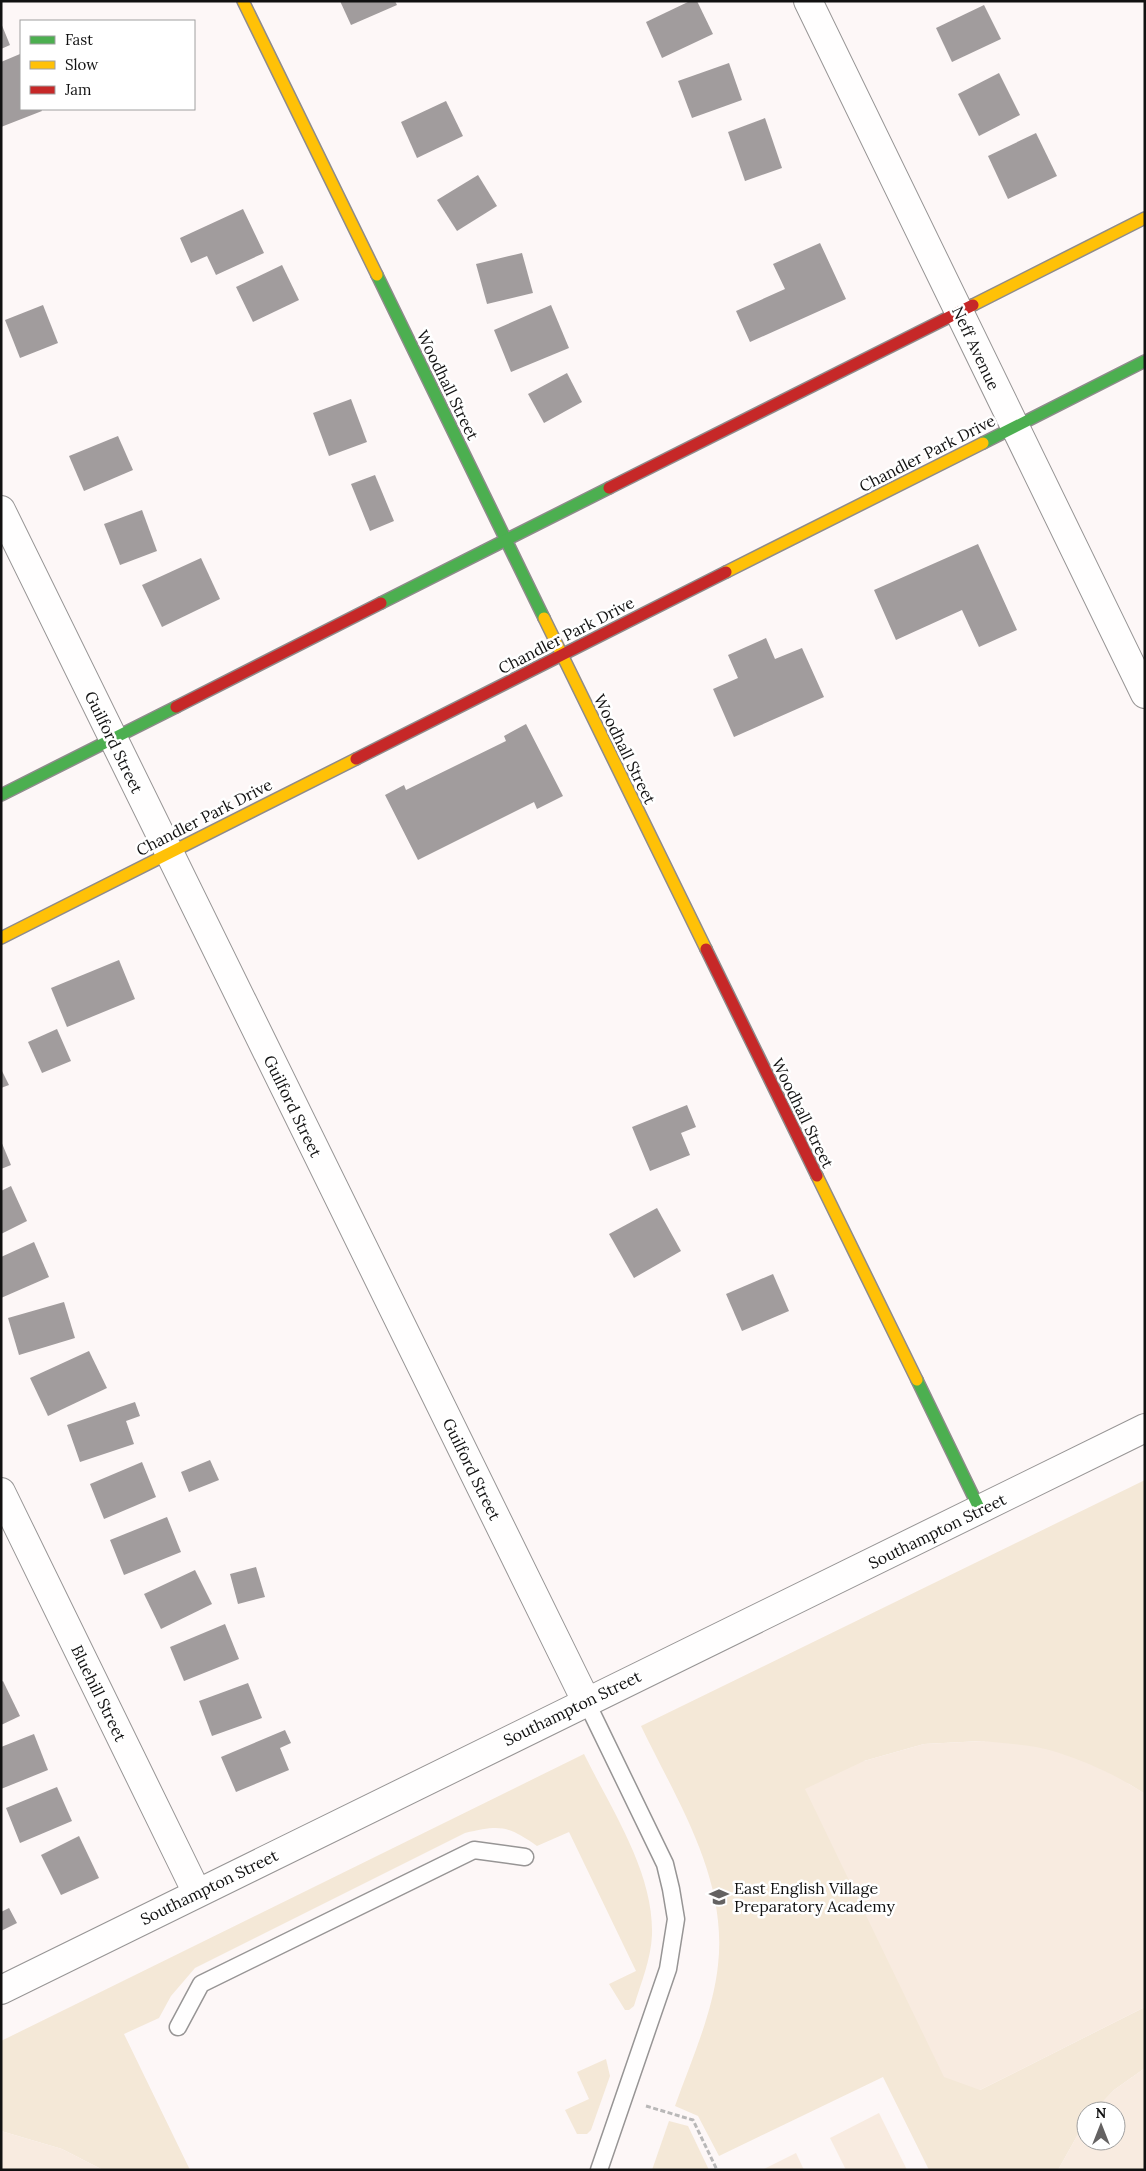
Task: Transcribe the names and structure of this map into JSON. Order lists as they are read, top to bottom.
{
  "streets": {
    "street": [
      "Neff Avenue",
      "Woodhall Street",
      "Chandler Park Drive",
      "Guilford Street",
      "Southampton Street",
      "Bluehill Street"
    ]
  },
  "crossings": [
    ["Neff Avenue", "Chandler Park Drive"],
    ["Woodhall Street", "Chandler Park Drive"],
    ["Woodhall Street", "Southampton Street"],
    ["Chandler Park Drive", "Guilford Street"],
    ["Guilford Street", "Southampton Street"],
    ["Southampton Street", "Bluehill Street"]
  ],
  "places": {
    "school or university": ["East English Village Preparatory Academy"]
  },
  "legend": ["Fast", "Slow", "Jam"],
  "north": "top"
}
